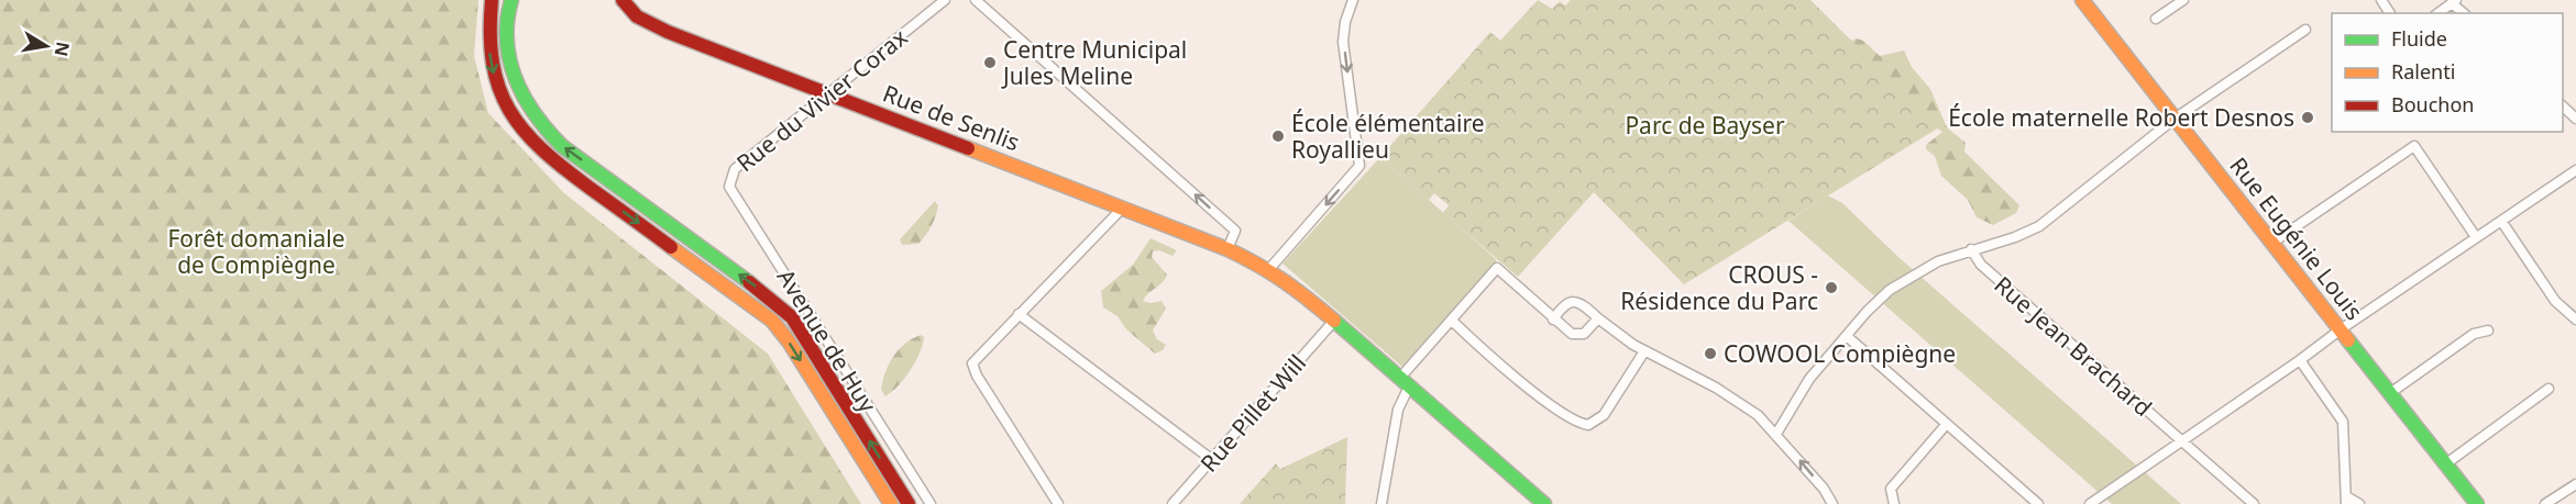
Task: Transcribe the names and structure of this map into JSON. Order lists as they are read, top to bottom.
{
  "streets": {
    "street": [
      "Rue du Vivier Corax",
      "Rue de Senlis",
      "Rue Eugénie Louis",
      "Avenue de Huy",
      "Rue Jean Brachard",
      "Rue Pillet Will"
    ]
  },
  "crossings": [
    ["Rue du Vivier Corax", "Rue de Senlis"],
    ["Rue du Vivier Corax", "Avenue de Huy"],
    ["Rue de Senlis", "Rue Pillet Will"]
  ],
  "parks": ["Parc de Bayser", "Forêt domaniale de Compiègne"],
  "places": [
    "Centre Municipal Jules Meline",
    "École maternelle Robert Desnos",
    "École élémentaire Royallieu",
    "CROUS - Résidence du Parc",
    "COWOOL Compiègne"
  ],
  "legend": ["Fluide", "Ralenti", "Bouchon"],
  "north": "right"
}
